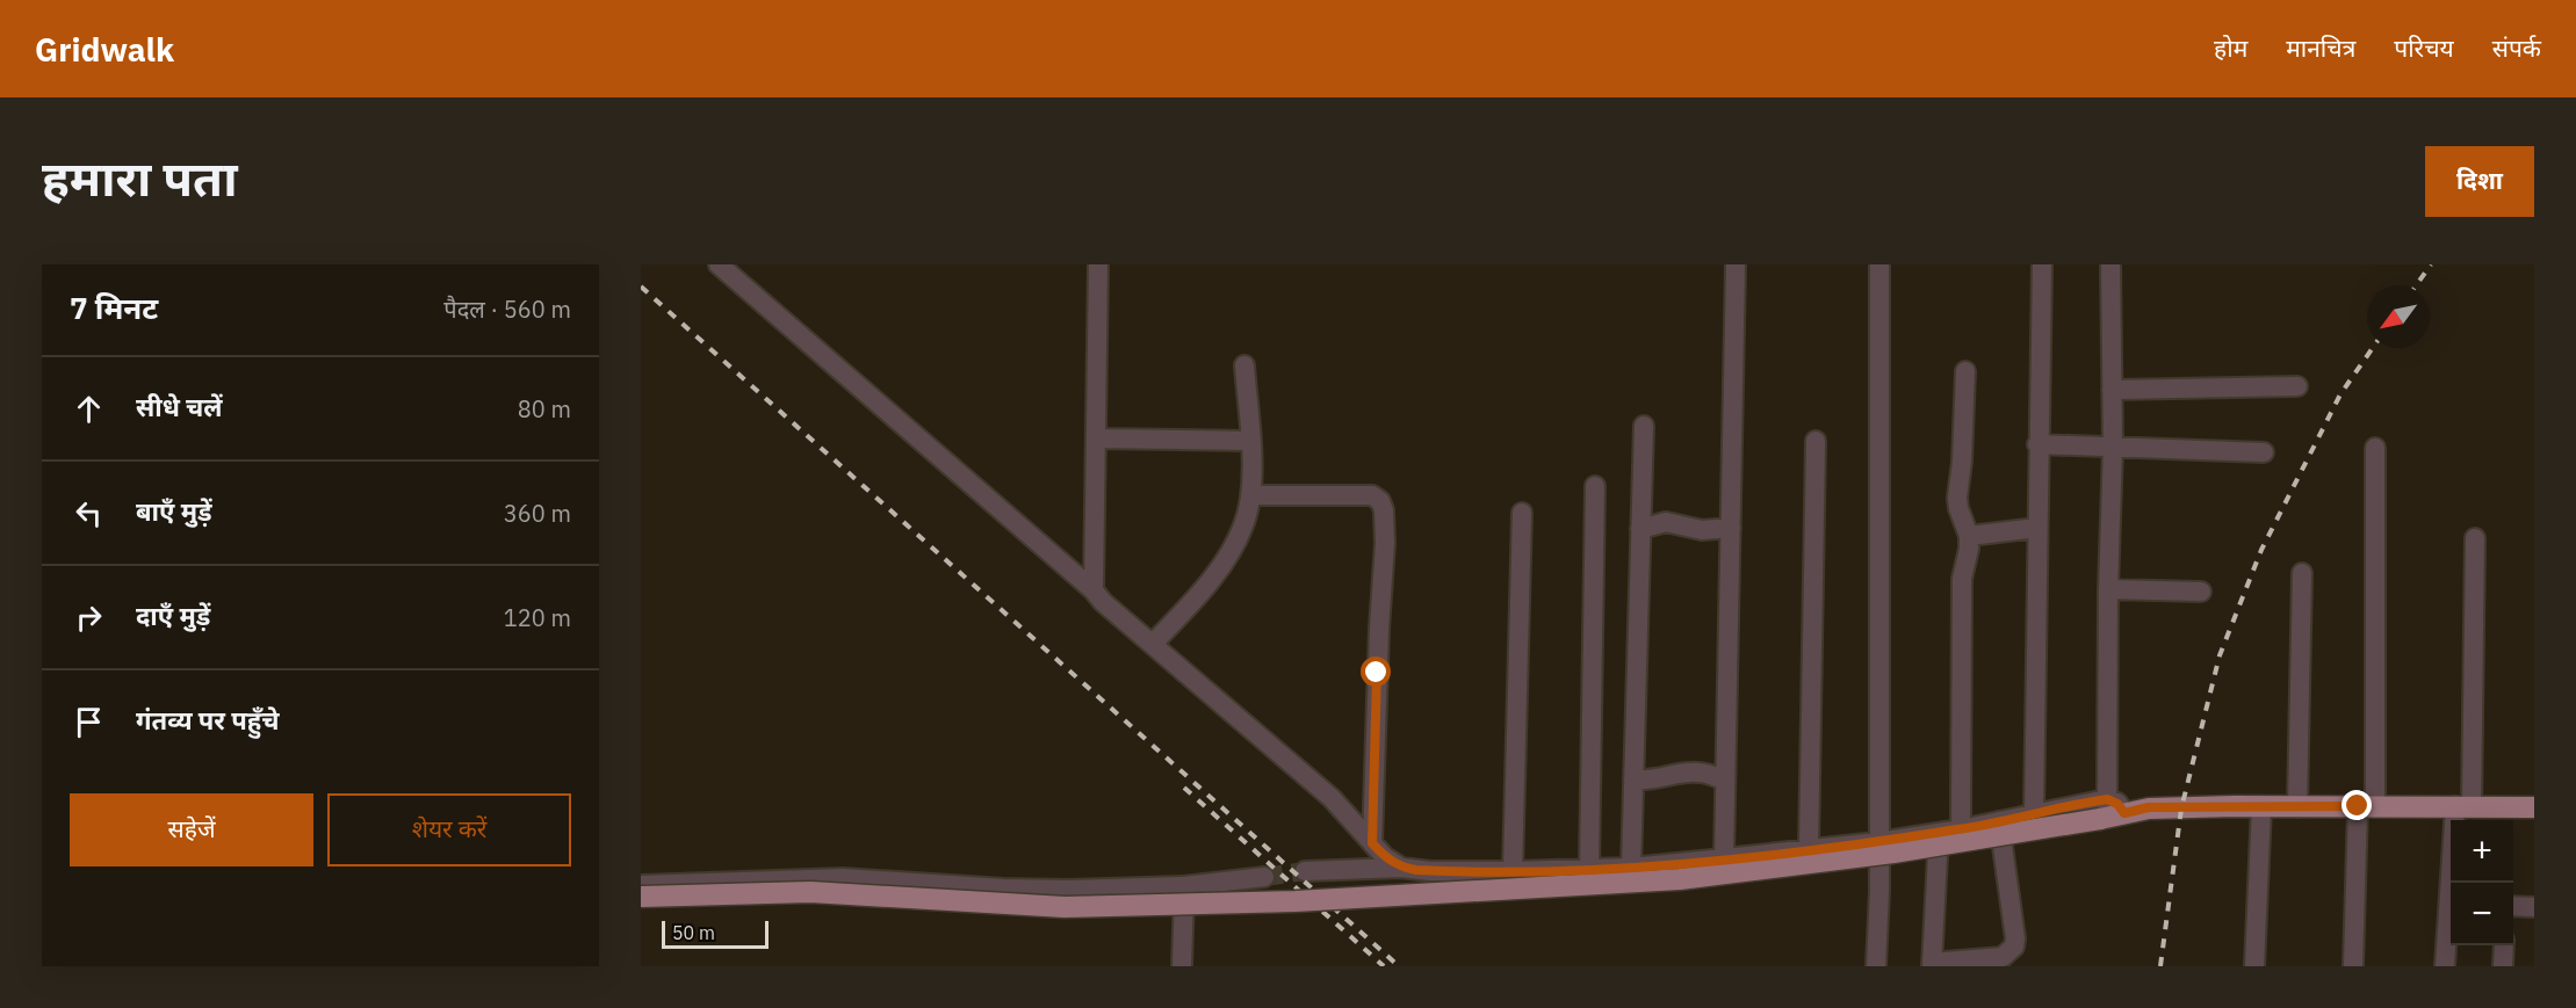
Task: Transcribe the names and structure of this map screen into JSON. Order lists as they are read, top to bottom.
{
  "scale_bar": "50 m",
  "north": "bottom left",
  "page": {
    "header": "Gridwalk",
    "nav": [
      "होम",
      "मानचित्र",
      "परिचय",
      "संपर्क"
    ],
    "title": "हमारा पता",
    "buttons": [
      "दिशा",
      ["सहेजें", "शेयर करें"]
    ],
    "heading": ["7 मिनट", "पैदल · 560 m"],
    "list": [
      ["सीधे चलें", "80 m"],
      ["बाएँ मुड़ें", "360 m"],
      ["दाएँ मुड़ें", "120 m"],
      "गंतव्य पर पहुँचे"
    ],
    "map_buttons": ["+", "−"],
    "scale": "50 m"
  }
}
